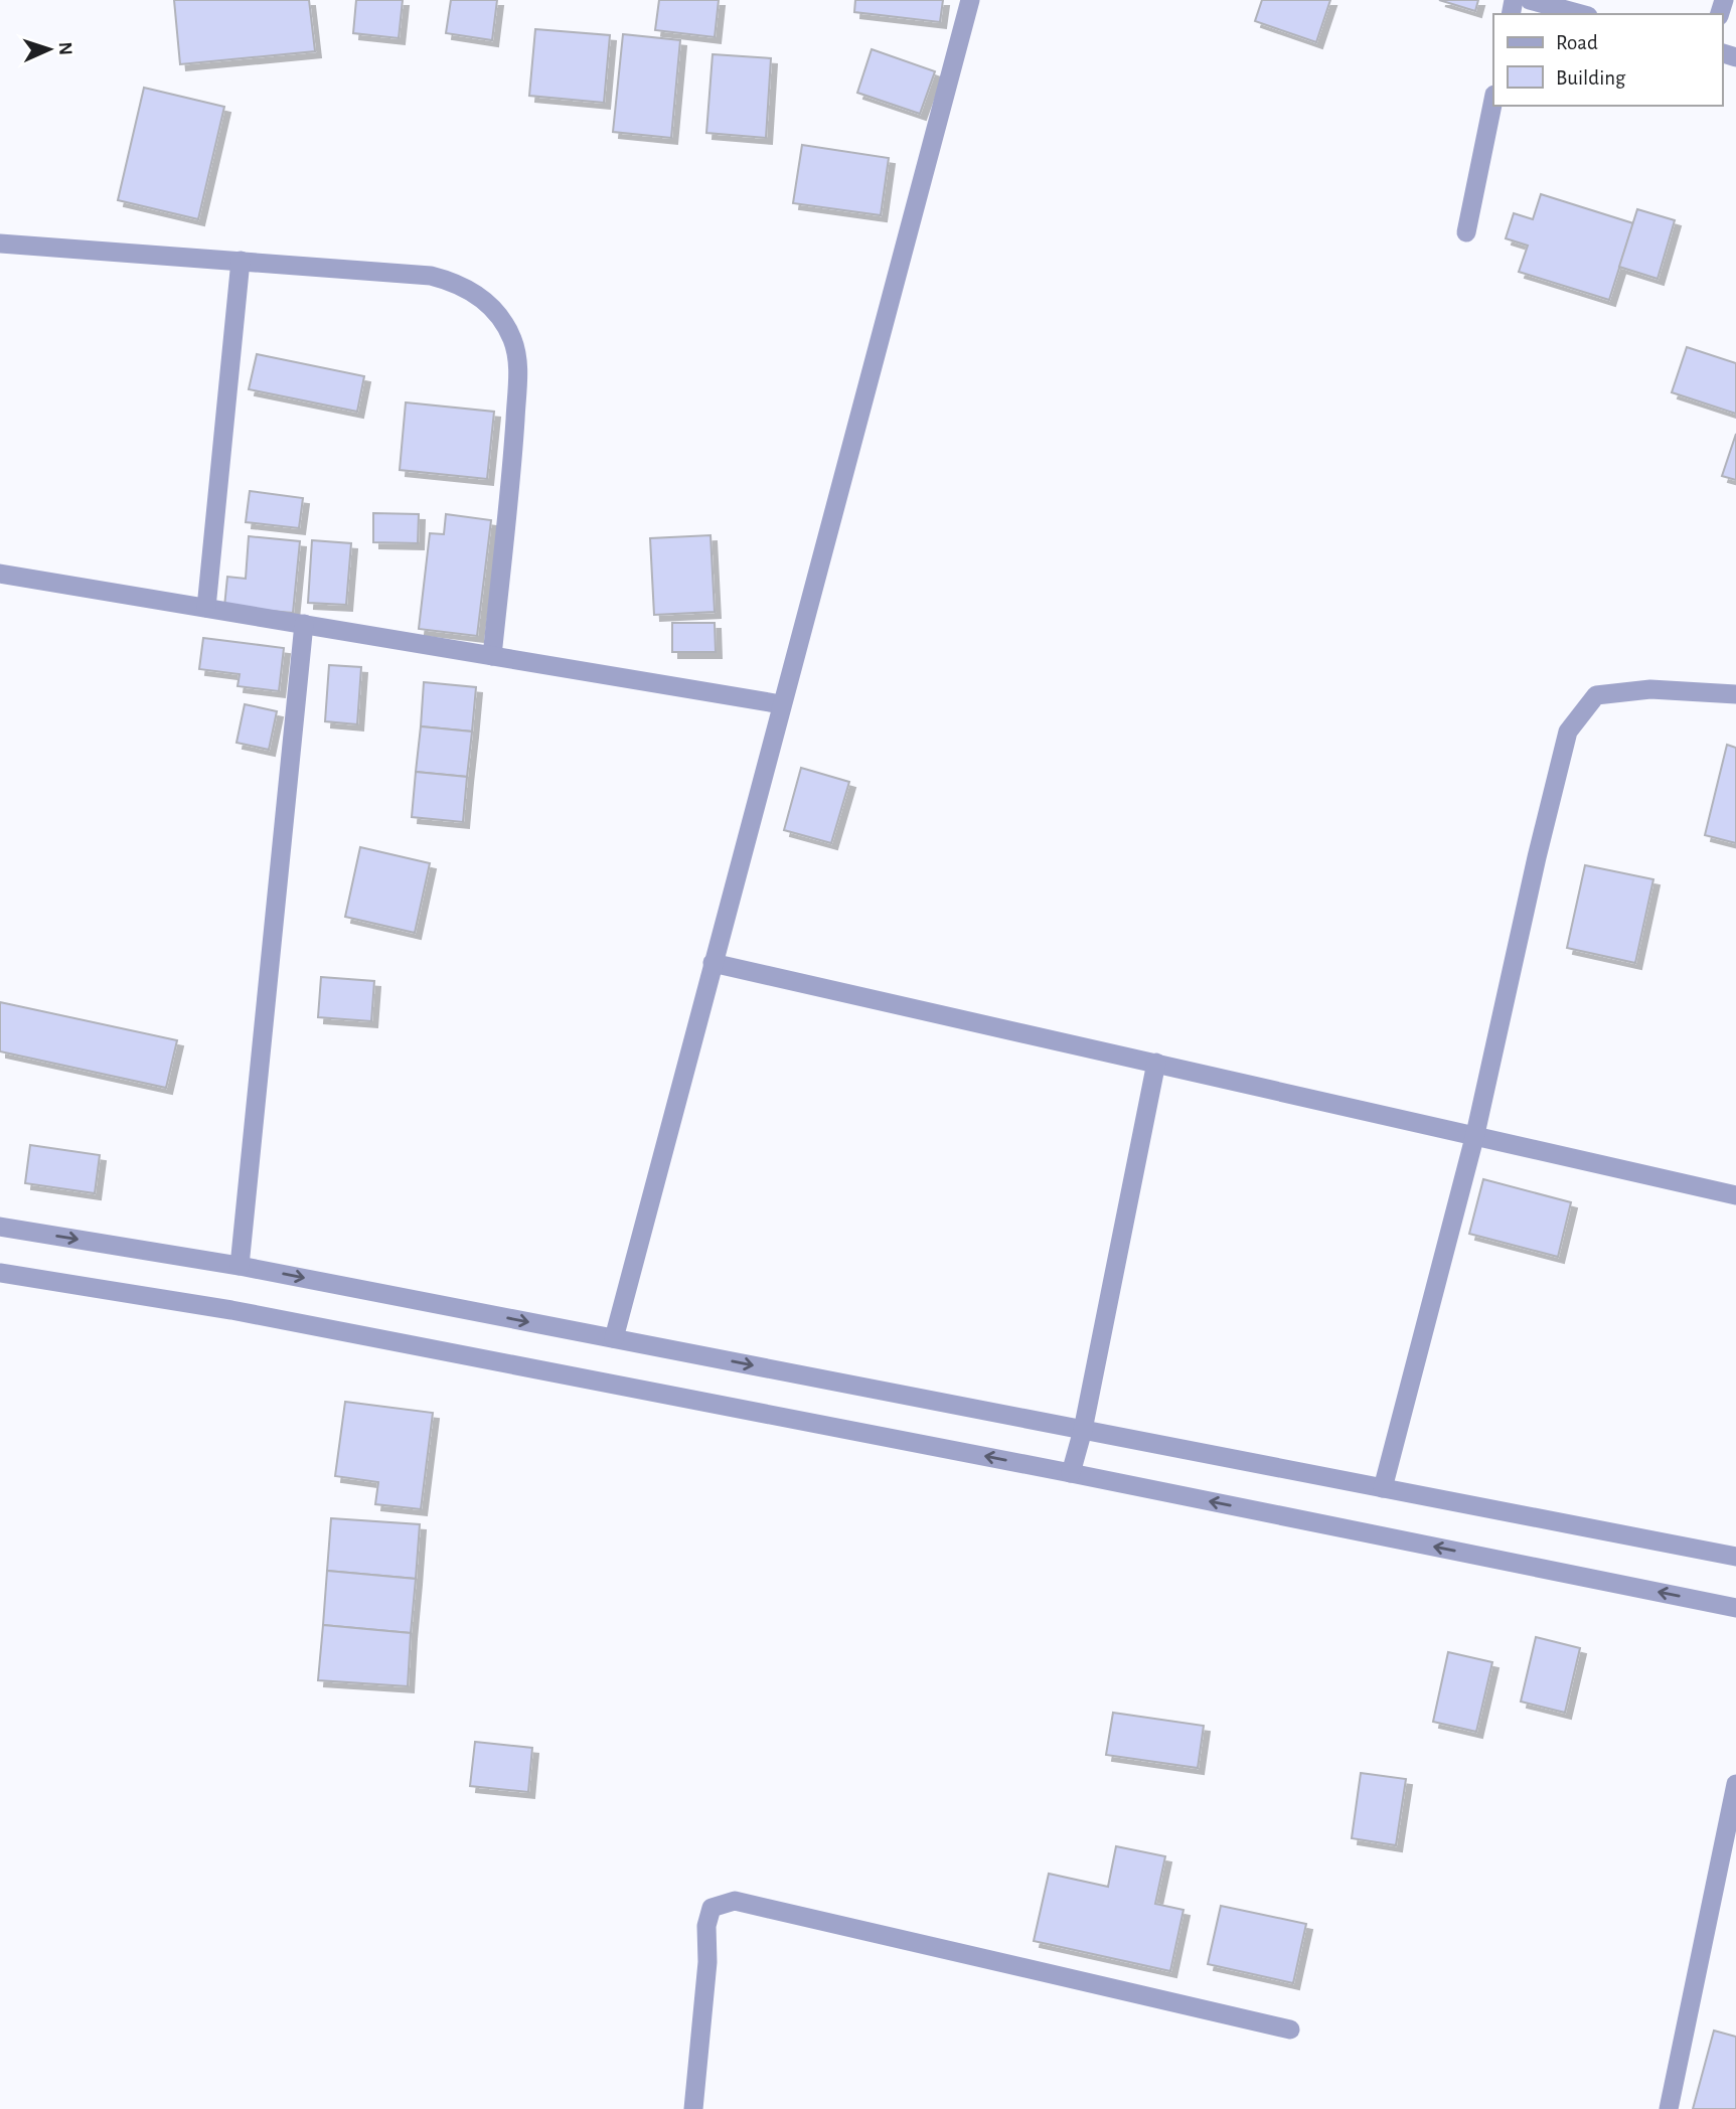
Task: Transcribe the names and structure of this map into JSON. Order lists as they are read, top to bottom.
{
  "legend": ["Road", "Building"],
  "north": "right"
}
